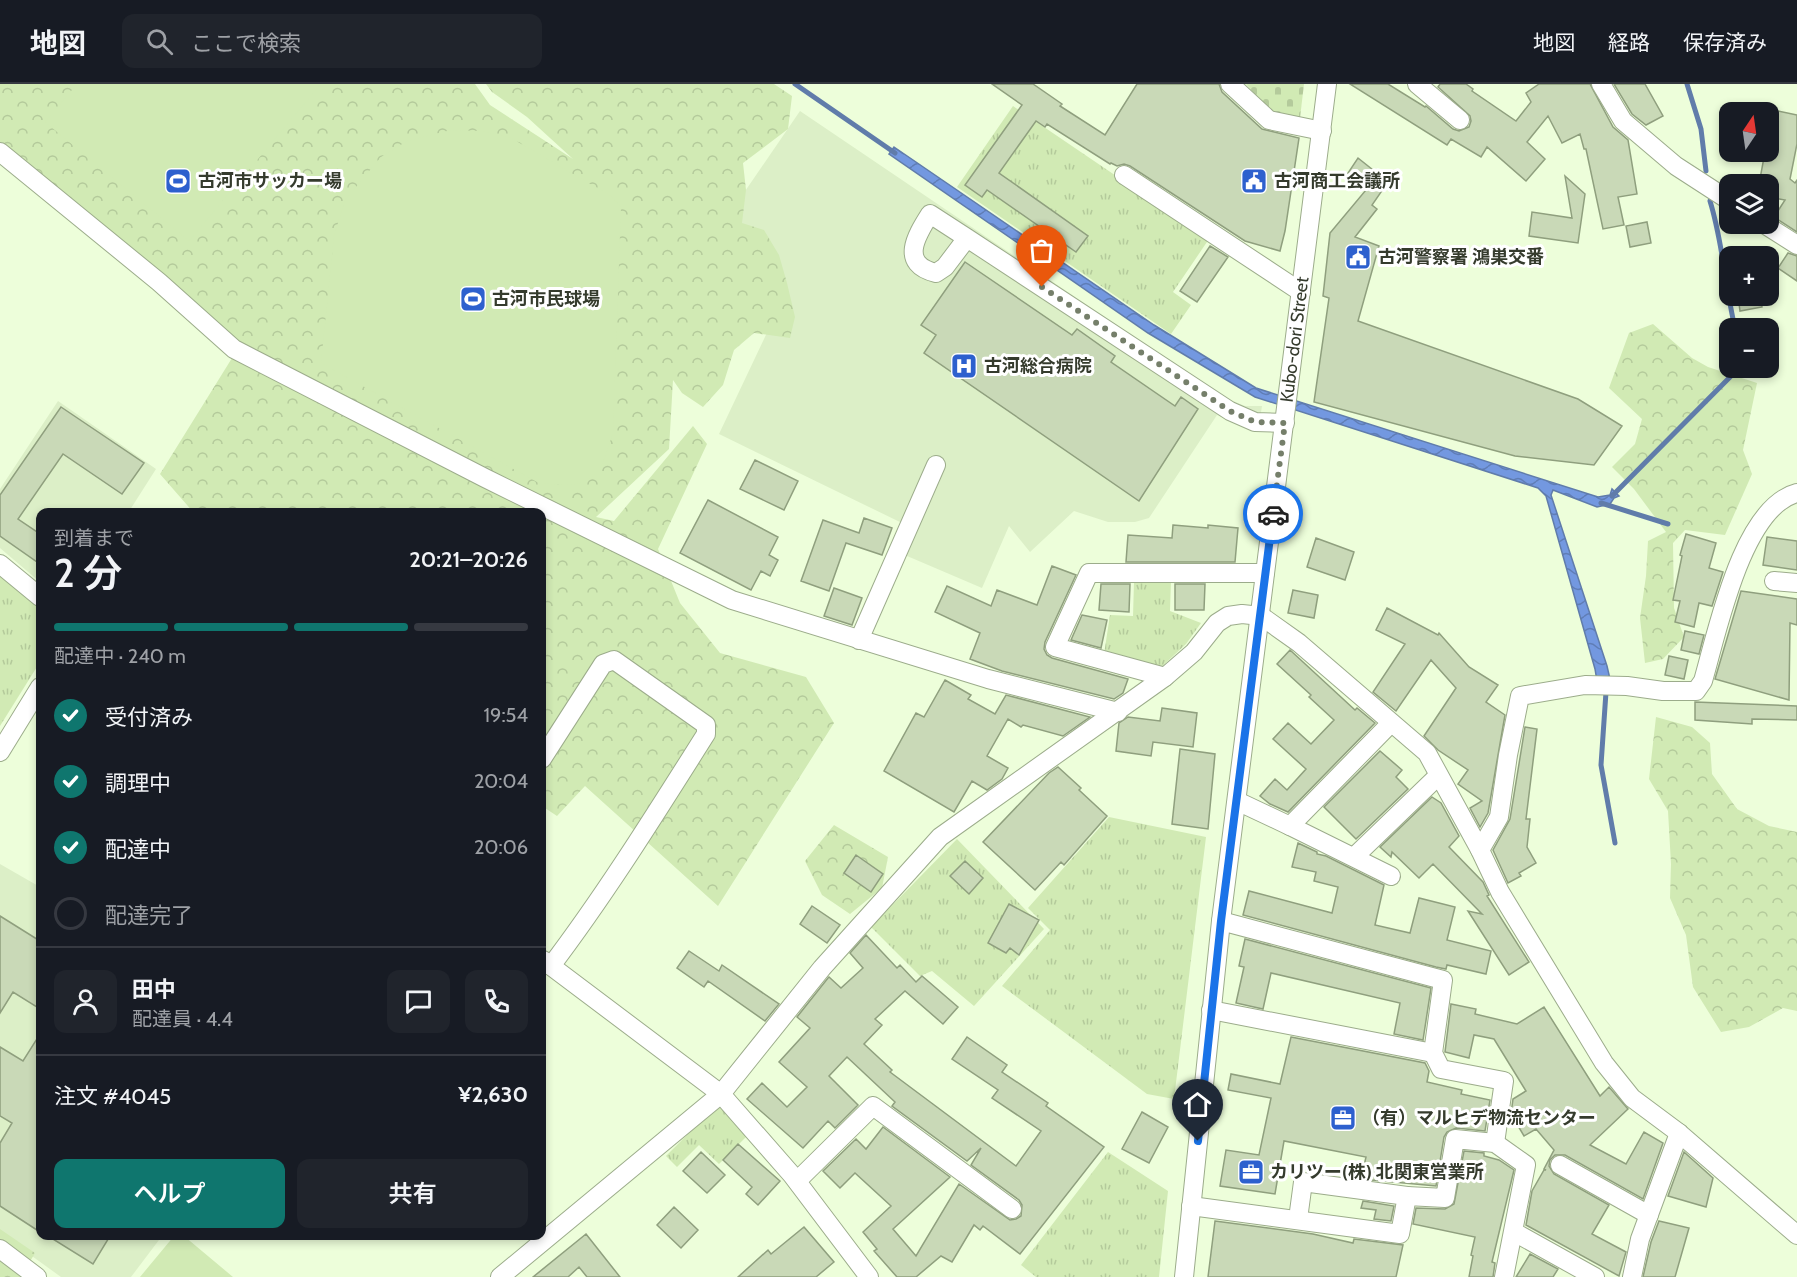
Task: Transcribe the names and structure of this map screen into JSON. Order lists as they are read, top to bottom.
{
  "streets": {
    "street": ["Kubo-dori Street"]
  },
  "places": {
    "sports": ["古河市サッカー場", "古河市民球場"],
    "public building": ["古河商工会議所", "古河警察署 鴻巣交番"],
    "hospital": ["古河総合病院"],
    "office": ["（有）マルヒデ物流センター", "カリツー(株) 北関東営業所"]
  },
  "north": "top",
  "page": {
    "header": "地図",
    "search": "ここで検索",
    "nav": ["地図", "経路", "保存済み"],
    "map_buttons": ["+", "−"],
    "heading": ["2 分", "到着まで", "20:21–20:26"],
    "panel": [
      "田中",
      "配達員 · 4.4",
      "注文 #4045",
      "¥2,630"
    ],
    "bar": "配達中 · 240 m",
    "list": [
      ["受付済み", "19:54"],
      ["調理中", "20:04"],
      ["配達中", "20:06"],
      "配達完了"
    ],
    "buttons": ["ヘルプ", "共有"]
  }
}
